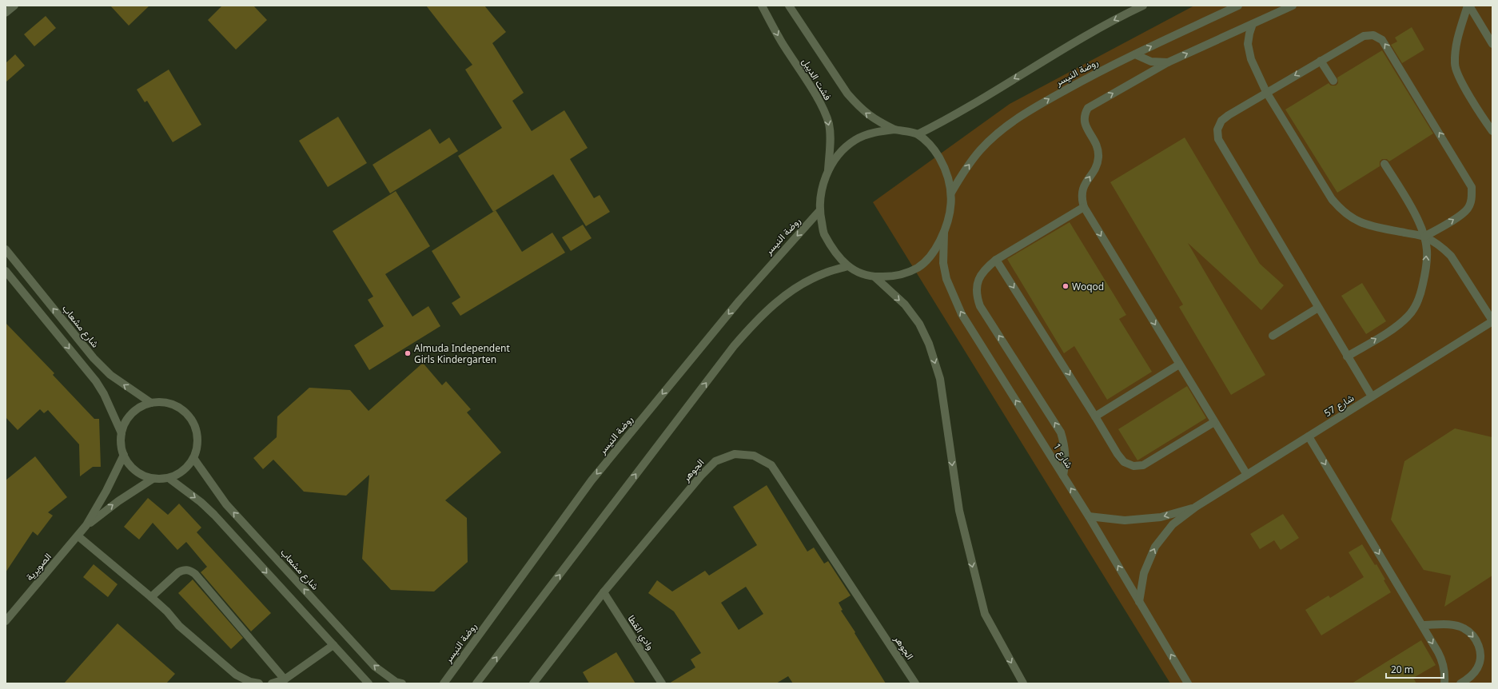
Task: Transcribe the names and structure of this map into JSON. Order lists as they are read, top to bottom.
{
  "streets": {
    "street": [
      "روضة النيسر",
      "فشت الديبل",
      "شارع مشعاب",
      "شارع 57",
      "شارع 1",
      "الجوهر",
      "الصويرية",
      "وادي القطا"
    ]
  },
  "crossings": [
    ["شارع مشعاب", "الصويرية"],
    ["شارع 57", "شارع 1"],
    ["الجوهر", "وادي القطا"]
  ],
  "places": ["Woqod", "Almuda Independent Girls Kindergarten"],
  "scale_bar": "20 m"
}
